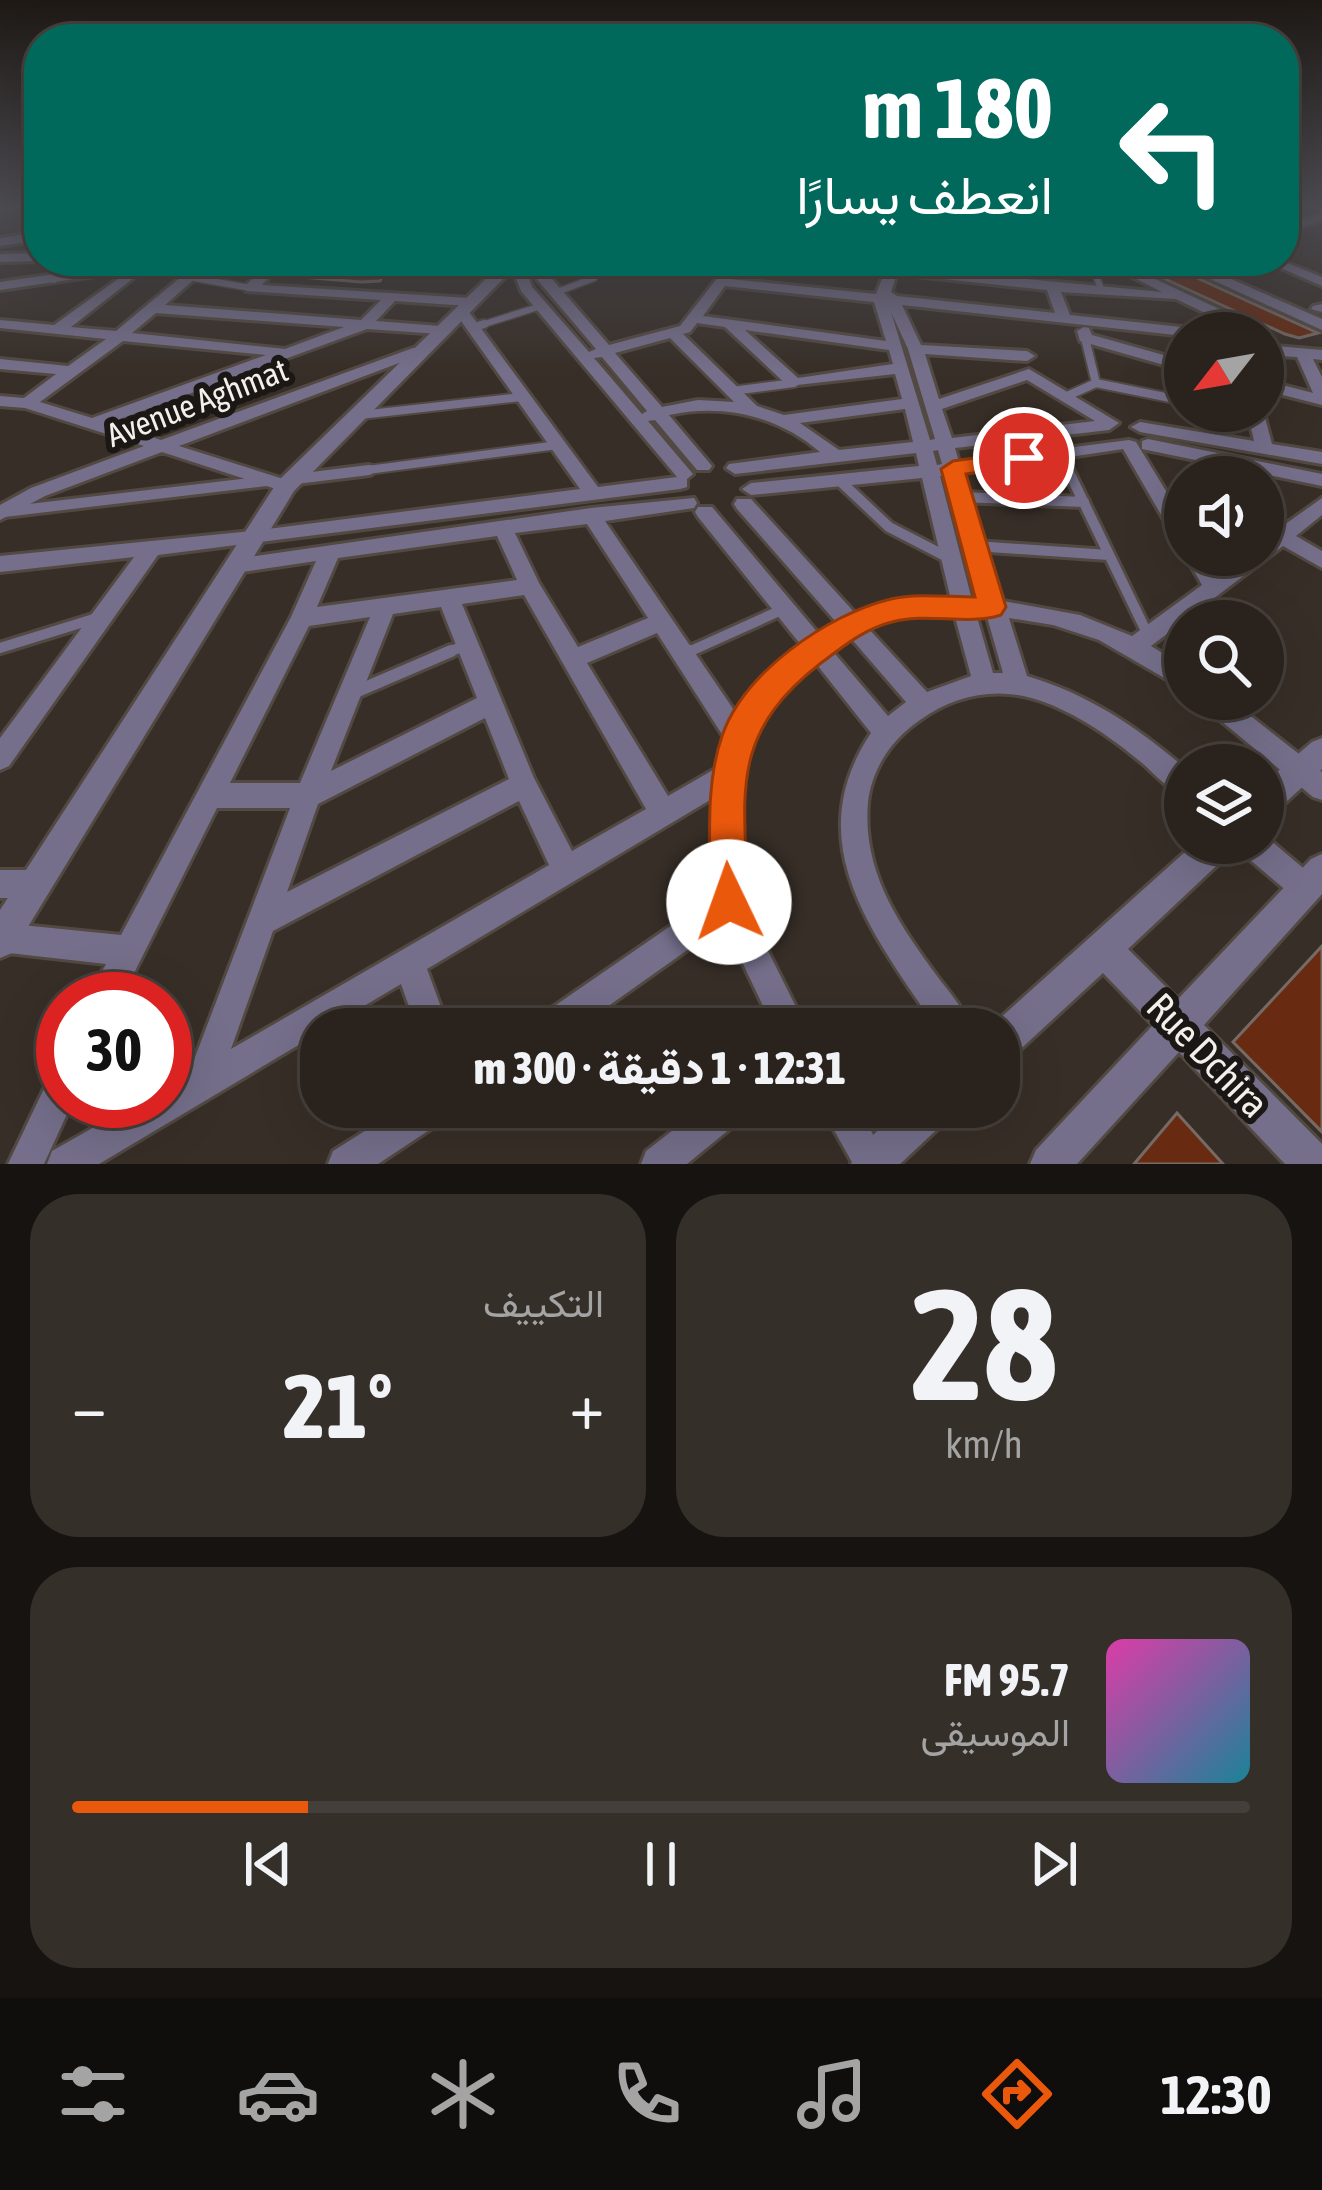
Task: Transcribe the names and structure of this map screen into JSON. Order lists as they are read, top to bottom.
{
  "streets": {
    "street": ["Avenue Aghmat", "Rue Dchira"]
  },
  "north": "bottom left",
  "page": {
    "turn": ["180 m", "انعطف يسارًا"],
    "limit": "30",
    "trip": "12:31 · 1 دقيقة · 300 m",
    "tile": [
      ["28", "km/h"],
      "التكييف"
    ],
    "heat": ["−", "21°", "+"],
    "song": ["95.7 FM", "الموسيقى"],
    "tabs": "12:30"
  }
}
